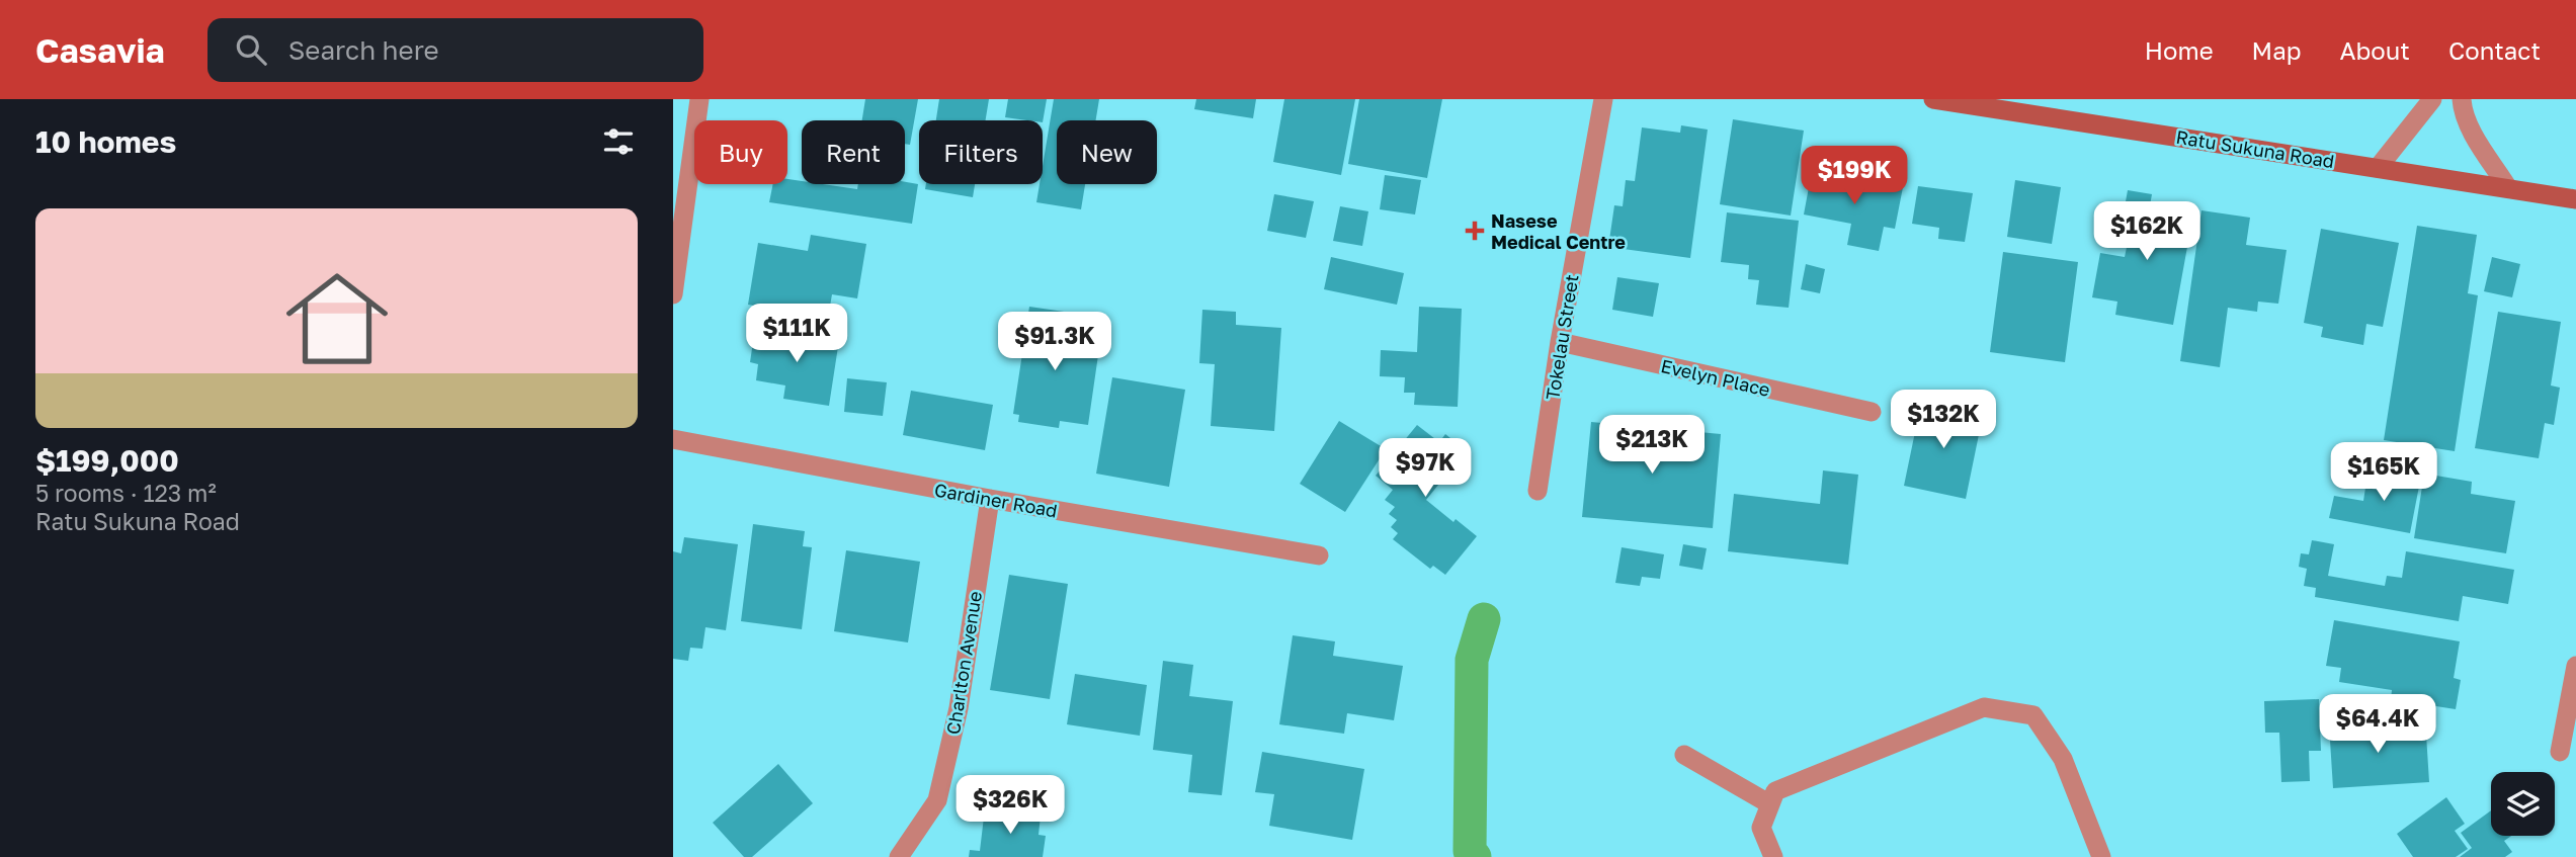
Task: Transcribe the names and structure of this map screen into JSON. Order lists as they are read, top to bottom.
{
  "streets": {
    "main road": ["Ratu Sukuna Road"],
    "street": [
      "Tokelau Street",
      "Evelyn Place",
      "Gardiner Road",
      "Charlton Avenue"
    ]
  },
  "crossings": [
    ["Tokelau Street", "Evelyn Place"],
    ["Gardiner Road", "Charlton Avenue"]
  ],
  "places": {
    "health": ["Nasese Medical Centre"]
  },
  "page": {
    "header": "Casavia",
    "search": "Search here",
    "nav": [
      "Home",
      "Map",
      "About",
      "Contact"
    ],
    "heading": "10 homes",
    "chip": [
      "Buy",
      "Rent",
      "Filters",
      "New"
    ],
    "price": [
      "$199K",
      "$162K",
      "$111K",
      "$91.3K",
      "$132K",
      "$213K",
      "$97K",
      "$165K",
      "$64.4K",
      "$326K"
    ],
    "list": [
      {
        "name": "$199,000",
        "note": "5 rooms · 123 m² · Ratu Sukuna Road"
      }
    ]
  }
}
